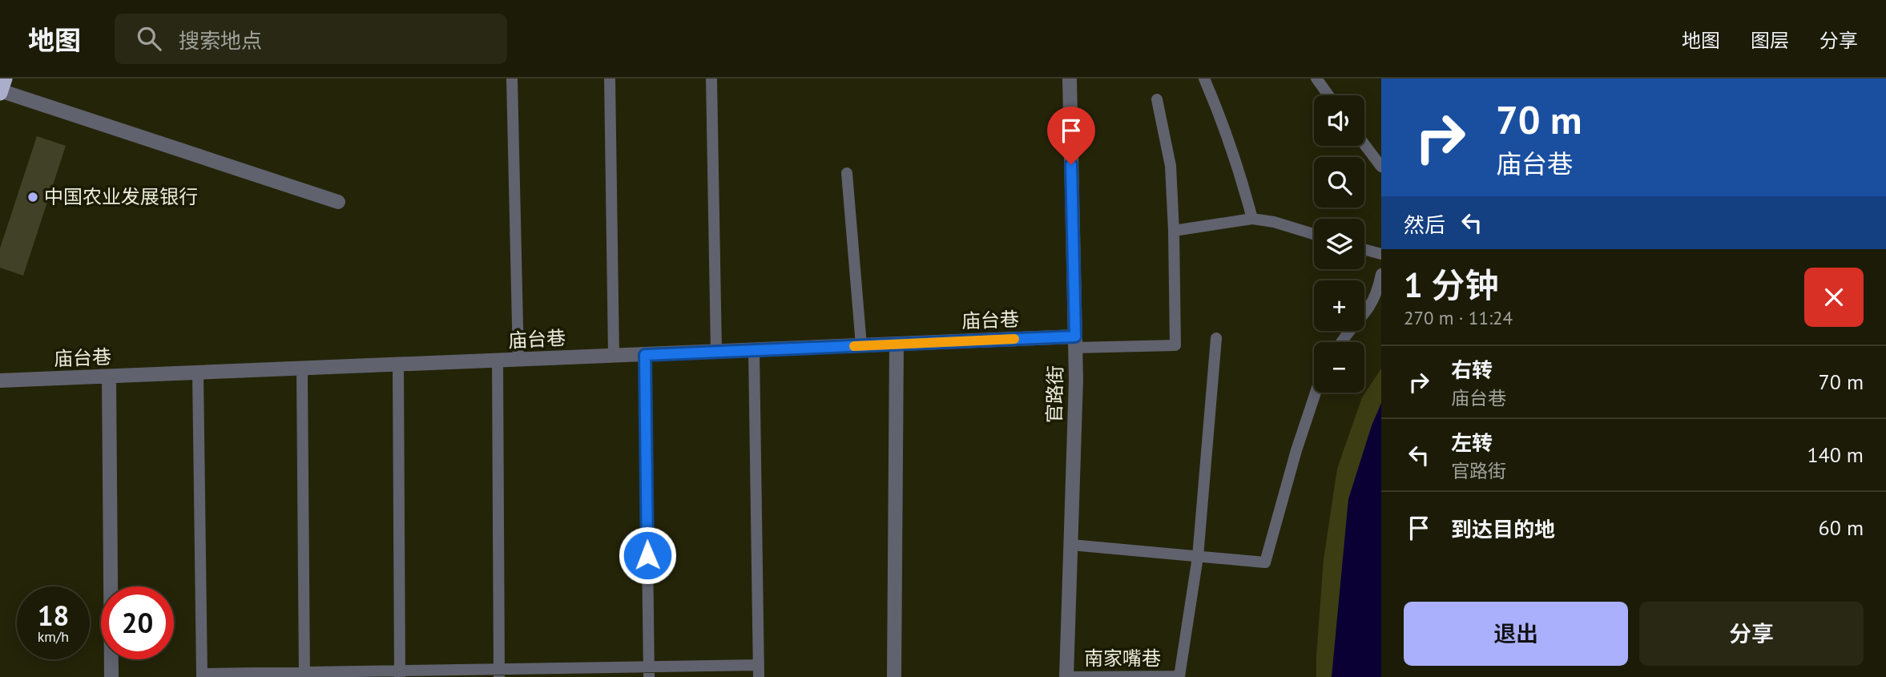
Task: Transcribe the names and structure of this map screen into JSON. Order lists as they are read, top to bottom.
{
  "streets": {
    "street": ["庙台巷", "官路街"],
    "lane": ["南家嘴巷"]
  },
  "crossings": [
    ["庙台巷", "官路街"],
    ["官路街", "南家嘴巷"]
  ],
  "places": ["中国农业发展银行"],
  "page": {
    "header": "地图",
    "search": "搜索地点",
    "nav": ["地图", "图层", "分享"],
    "turn": ["70 m", "庙台巷"],
    "map_buttons": ["+", "−"],
    "then": "然后",
    "heading": ["1 分钟", "270 m · 11:24"],
    "list": [
      {
        "name": "右转",
        "note": "庙台巷",
        "value": "70 m"
      },
      {
        "name": "左转",
        "note": "官路街",
        "value": "140 m"
      },
      {
        "name": "到达目的地",
        "value": "60 m"
      }
    ],
    "speed": "18 km/h",
    "limit": "20",
    "buttons": ["退出", "分享"]
  }
}
